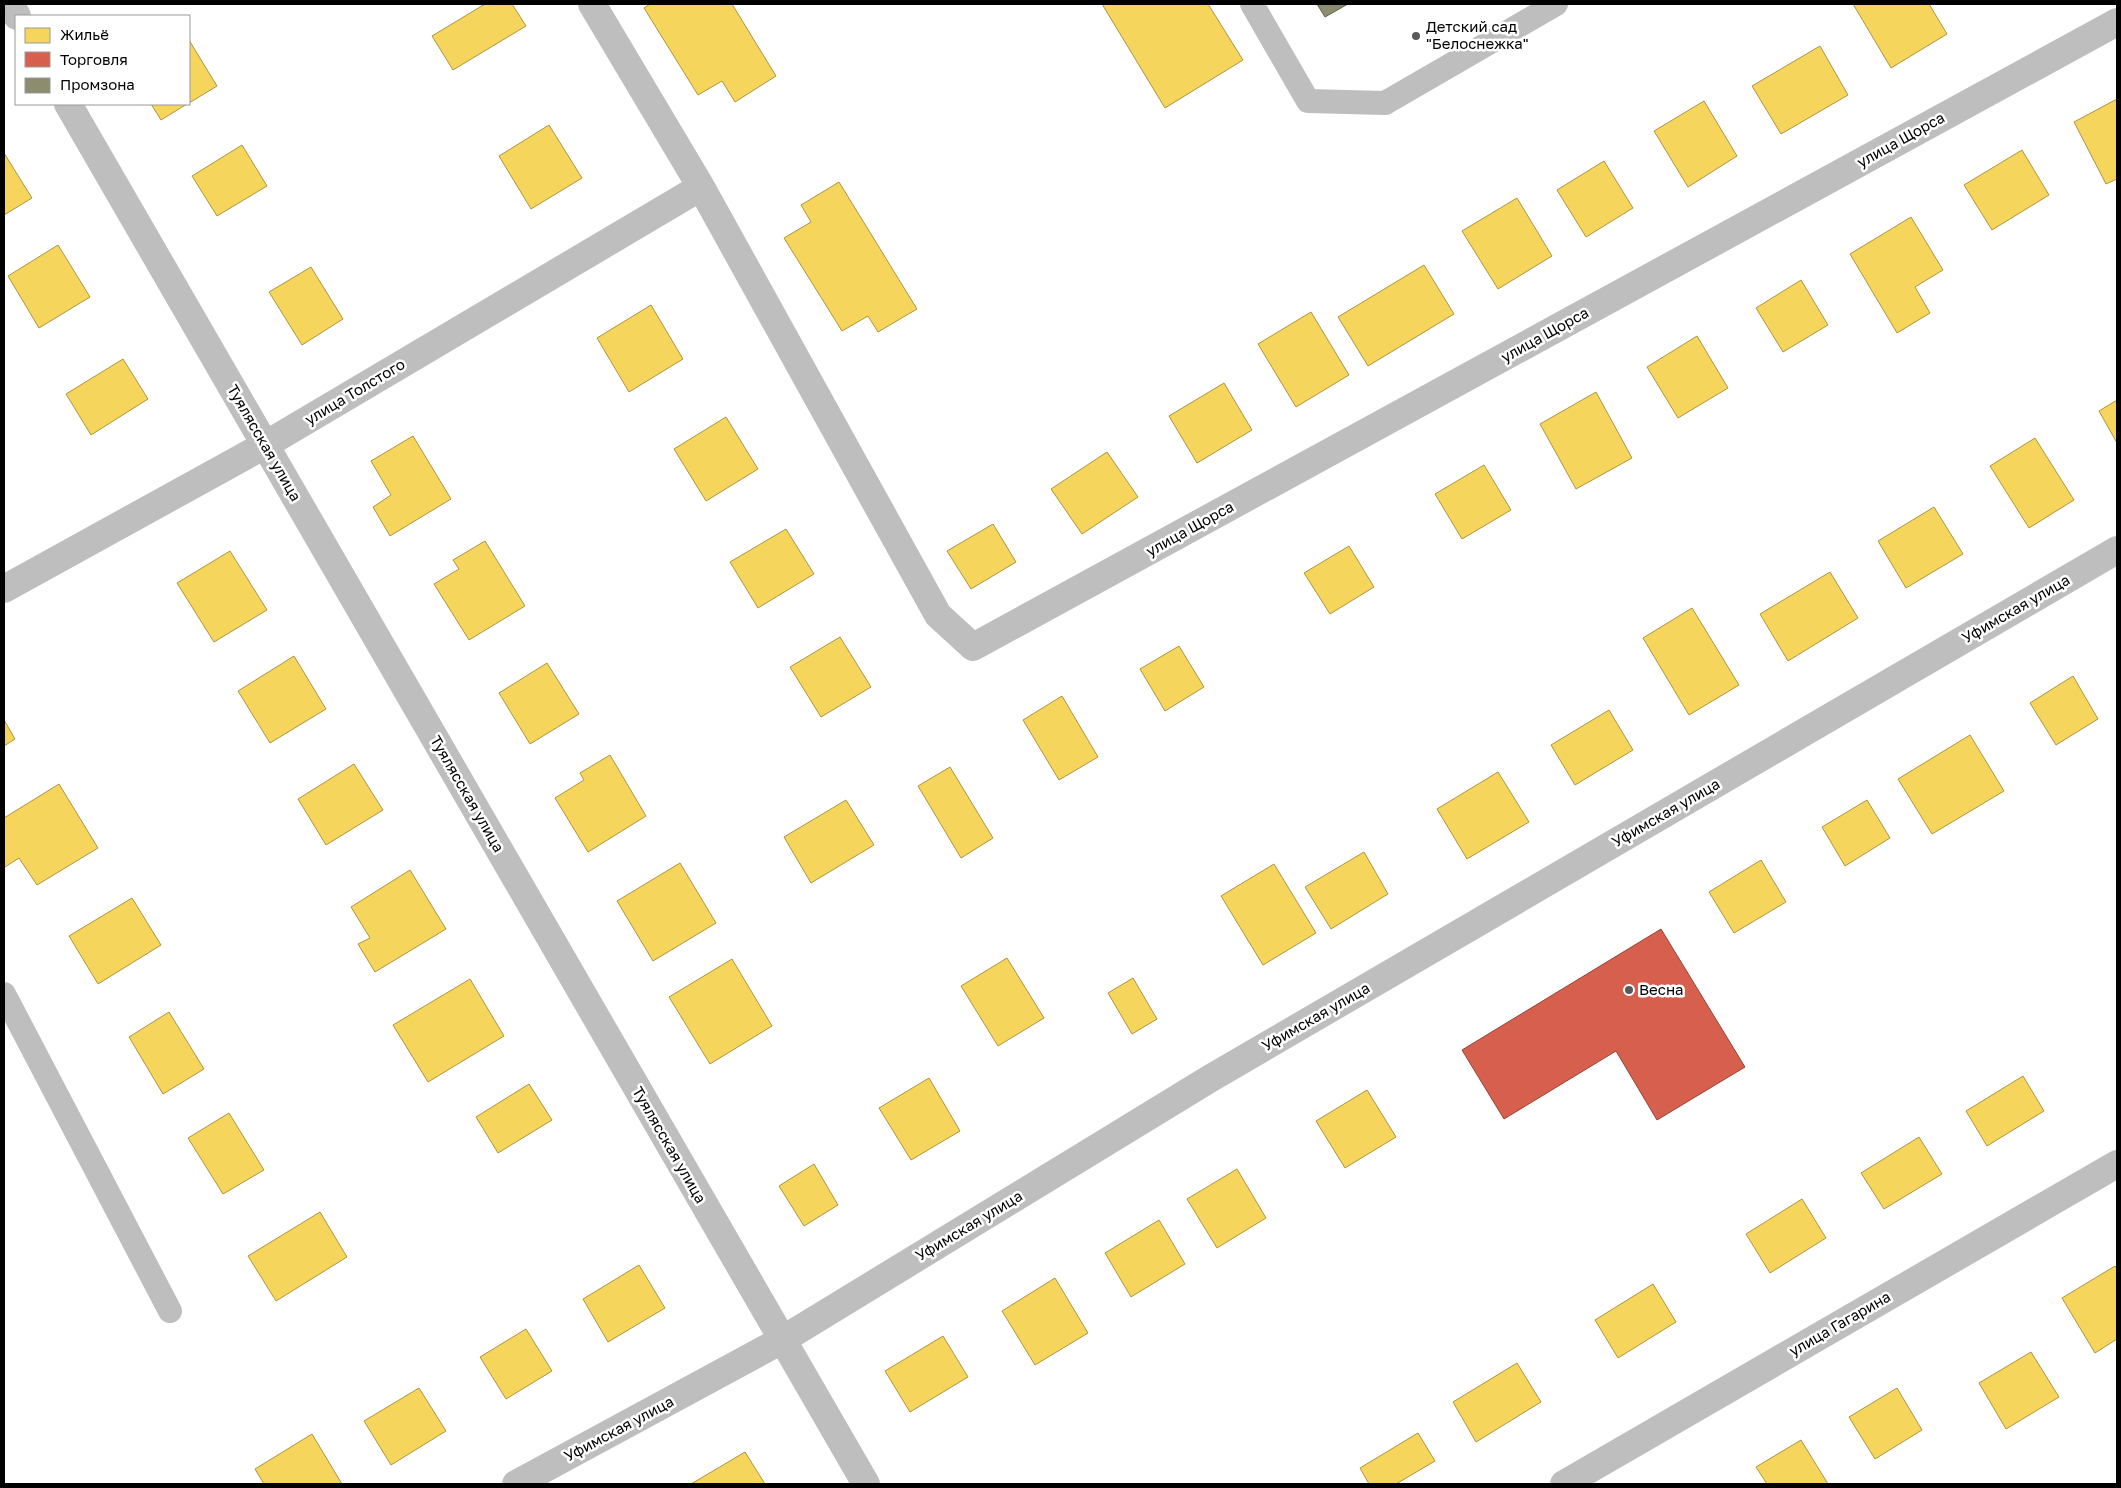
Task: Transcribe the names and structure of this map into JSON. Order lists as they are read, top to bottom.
{
  "streets": {
    "street": [
      "улица Щорса",
      "улица Толстого",
      "Туялясская улица",
      "Уфимская улица",
      "улица Гагарина"
    ]
  },
  "crossings": [
    ["улица Щорса", "улица Толстого"],
    ["улица Толстого", "Туялясская улица"],
    ["Туялясская улица", "Уфимская улица"]
  ],
  "places": ["Детский сад \"Белоснежка\"", "Весна"],
  "legend": ["Жильё", "Торговля", "Промзона"]
}
